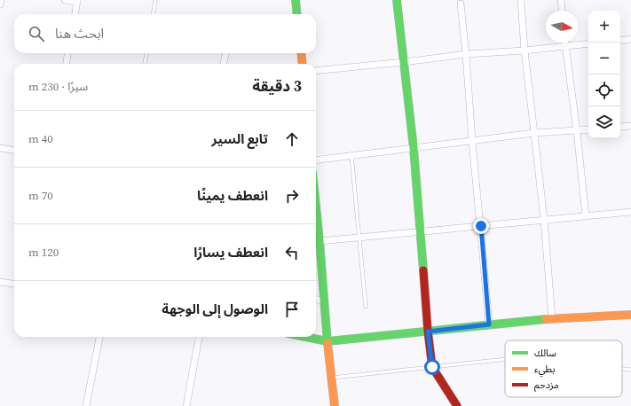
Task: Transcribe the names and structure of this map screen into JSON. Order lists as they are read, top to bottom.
{
  "legend": ["سالك", "بطيء", "مزدحم"],
  "north": "right",
  "page": {
    "map_buttons": ["+", "−"],
    "search": "ابحث هنا",
    "heading": ["3 دقيقة", "سيرًا · 230 m"],
    "list": [
      ["تابع السير", "40 m"],
      ["انعطف يمينًا", "70 m"],
      ["انعطف يسارًا", "120 m"],
      "الوصول إلى الوجهة"
    ]
  }
}
